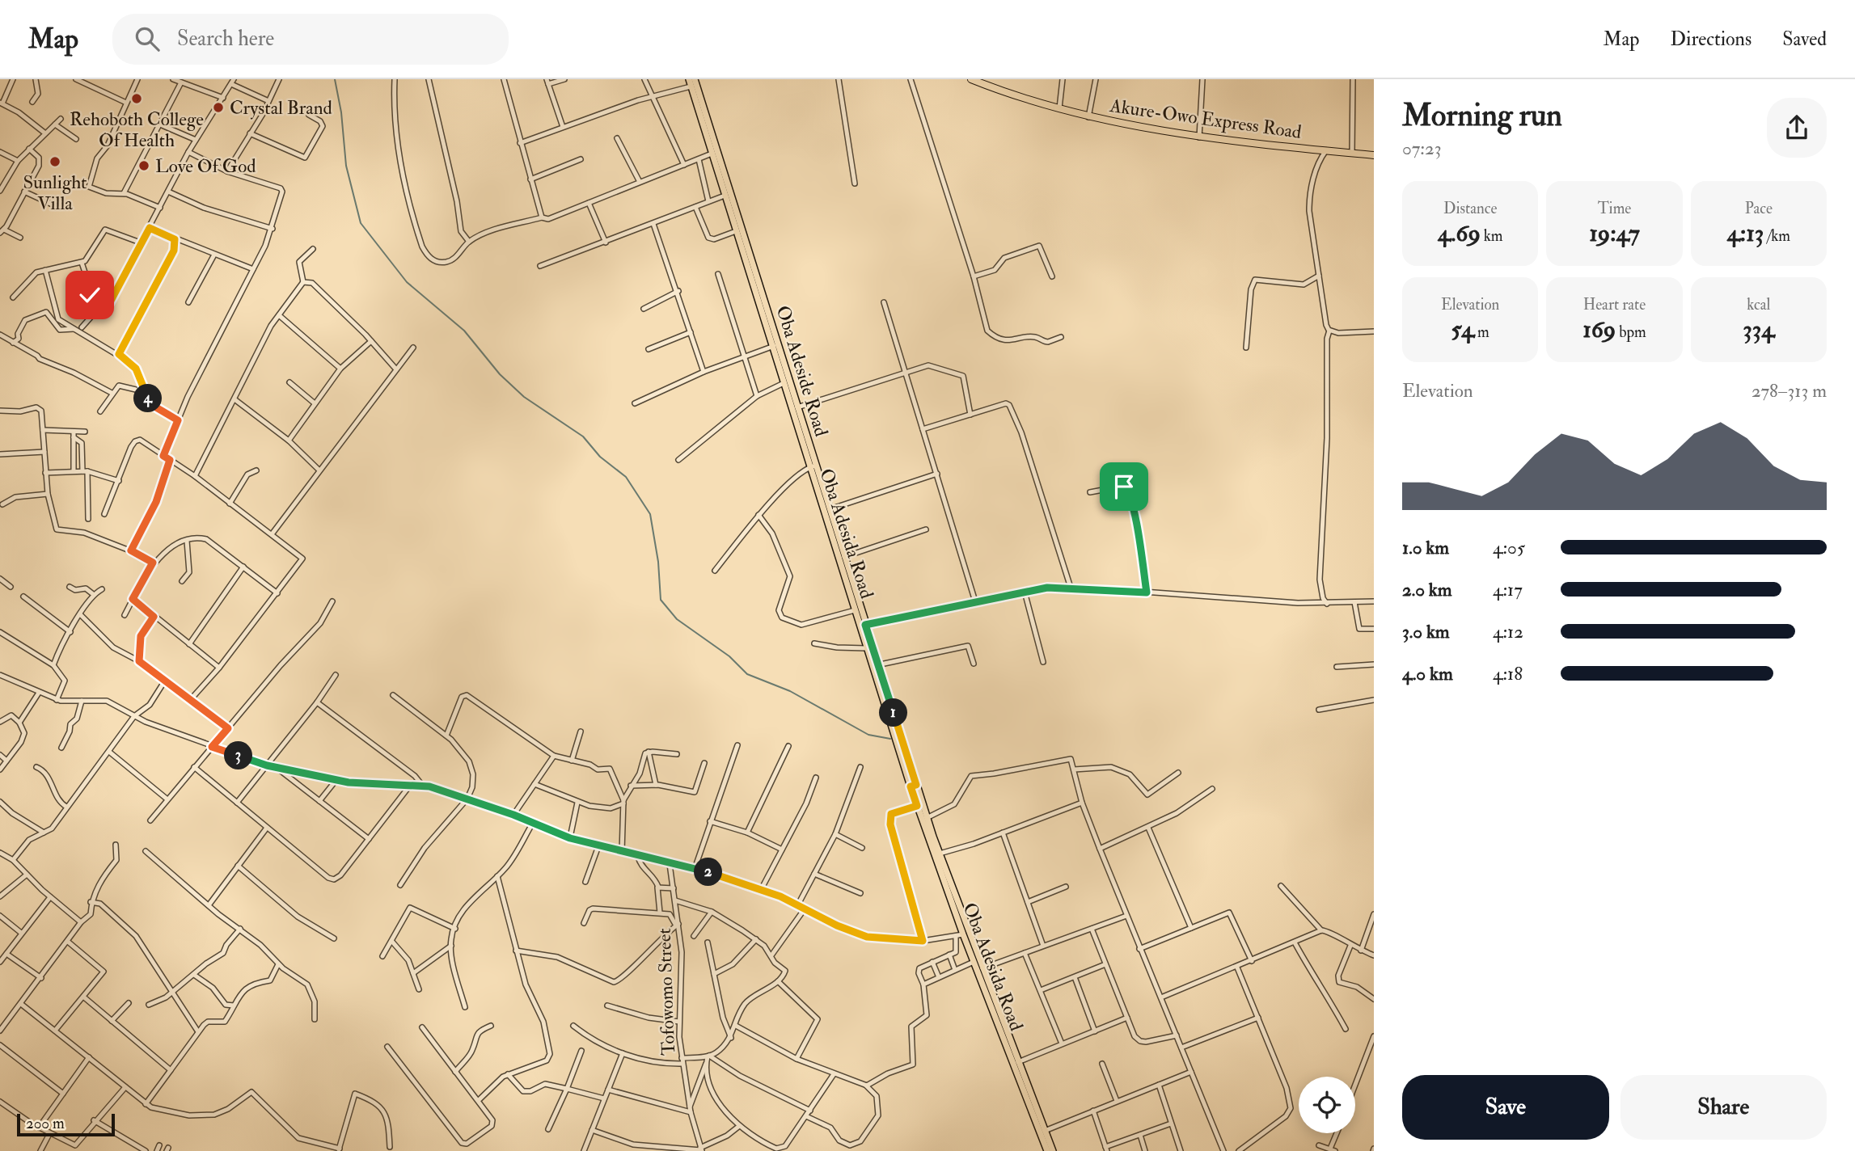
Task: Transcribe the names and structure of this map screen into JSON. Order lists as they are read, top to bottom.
{
  "streets": {
    "highway": ["Akure-Owo Express Road"],
    "main road": ["Oba Adeside Road", "Oba Adesida Road"],
    "street": ["Tofowomo Street"]
  },
  "crossings": [
    ["Oba Adeside Road", "Oba Adesida Road"]
  ],
  "places": [
    "Rehoboth College Of Health",
    "Crystal Brand",
    "Sunlight Villa",
    "Love Of God"
  ],
  "scale_bar": "200 m",
  "page": {
    "header": "Map",
    "search": "Search here",
    "nav": ["Map", "Directions", "Saved"],
    "heading": ["Morning run", "07:23"],
    "stats": [
      ["Distance", "4.69 km"],
      ["Time", "19:47"],
      ["Pace", "4:13 /km"],
      ["Elevation", "54 m"],
      ["Heart rate", "169 bpm"],
      ["kcal", "334"]
    ],
    "chart": ["Elevation", "278–313 m"],
    "pins": [
      "4",
      "1",
      "3",
      "2"
    ],
    "list": [
      {
        "name": "1.0 km",
        "note": "4:05"
      },
      {
        "name": "2.0 km",
        "note": "4:17"
      },
      {
        "name": "3.0 km",
        "note": "4:12"
      },
      {
        "name": "4.0 km",
        "note": "4:18"
      }
    ],
    "buttons": ["Save", "Share"],
    "scale": "200 m"
  }
}
